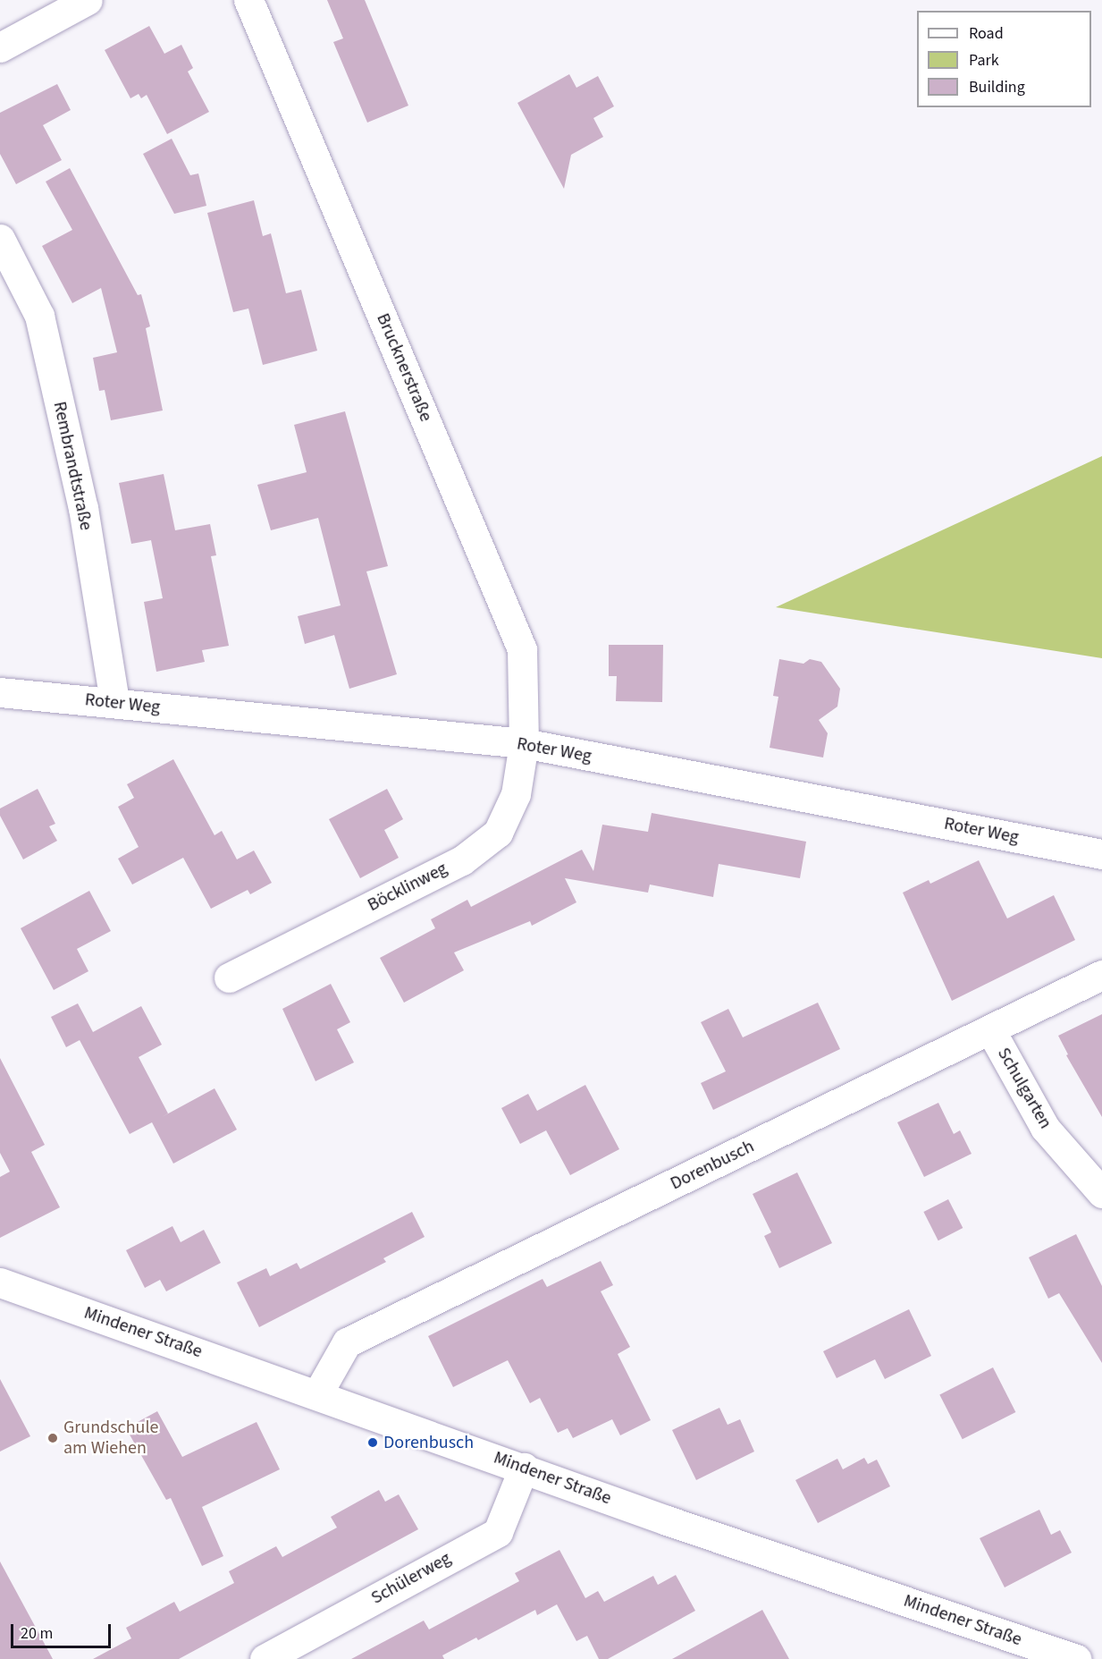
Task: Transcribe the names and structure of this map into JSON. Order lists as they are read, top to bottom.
{
  "streets": {
    "street": [
      "Brucknerstraße",
      "Rembrandtstraße",
      "Roter Weg",
      "Böcklinweg",
      "Schulgarten",
      "Dorenbusch",
      "Mindener Straße",
      "Schülerweg"
    ]
  },
  "crossings": [
    ["Brucknerstraße", "Roter Weg"],
    ["Brucknerstraße", "Böcklinweg"],
    ["Rembrandtstraße", "Roter Weg"],
    ["Roter Weg", "Böcklinweg"],
    ["Schulgarten", "Dorenbusch"],
    ["Dorenbusch", "Mindener Straße"],
    ["Mindener Straße", "Schülerweg"]
  ],
  "places": ["Grundschule am Wiehen", "Dorenbusch"],
  "legend": ["Road", "Park", "Building"],
  "scale_bar": "20 m"
}
